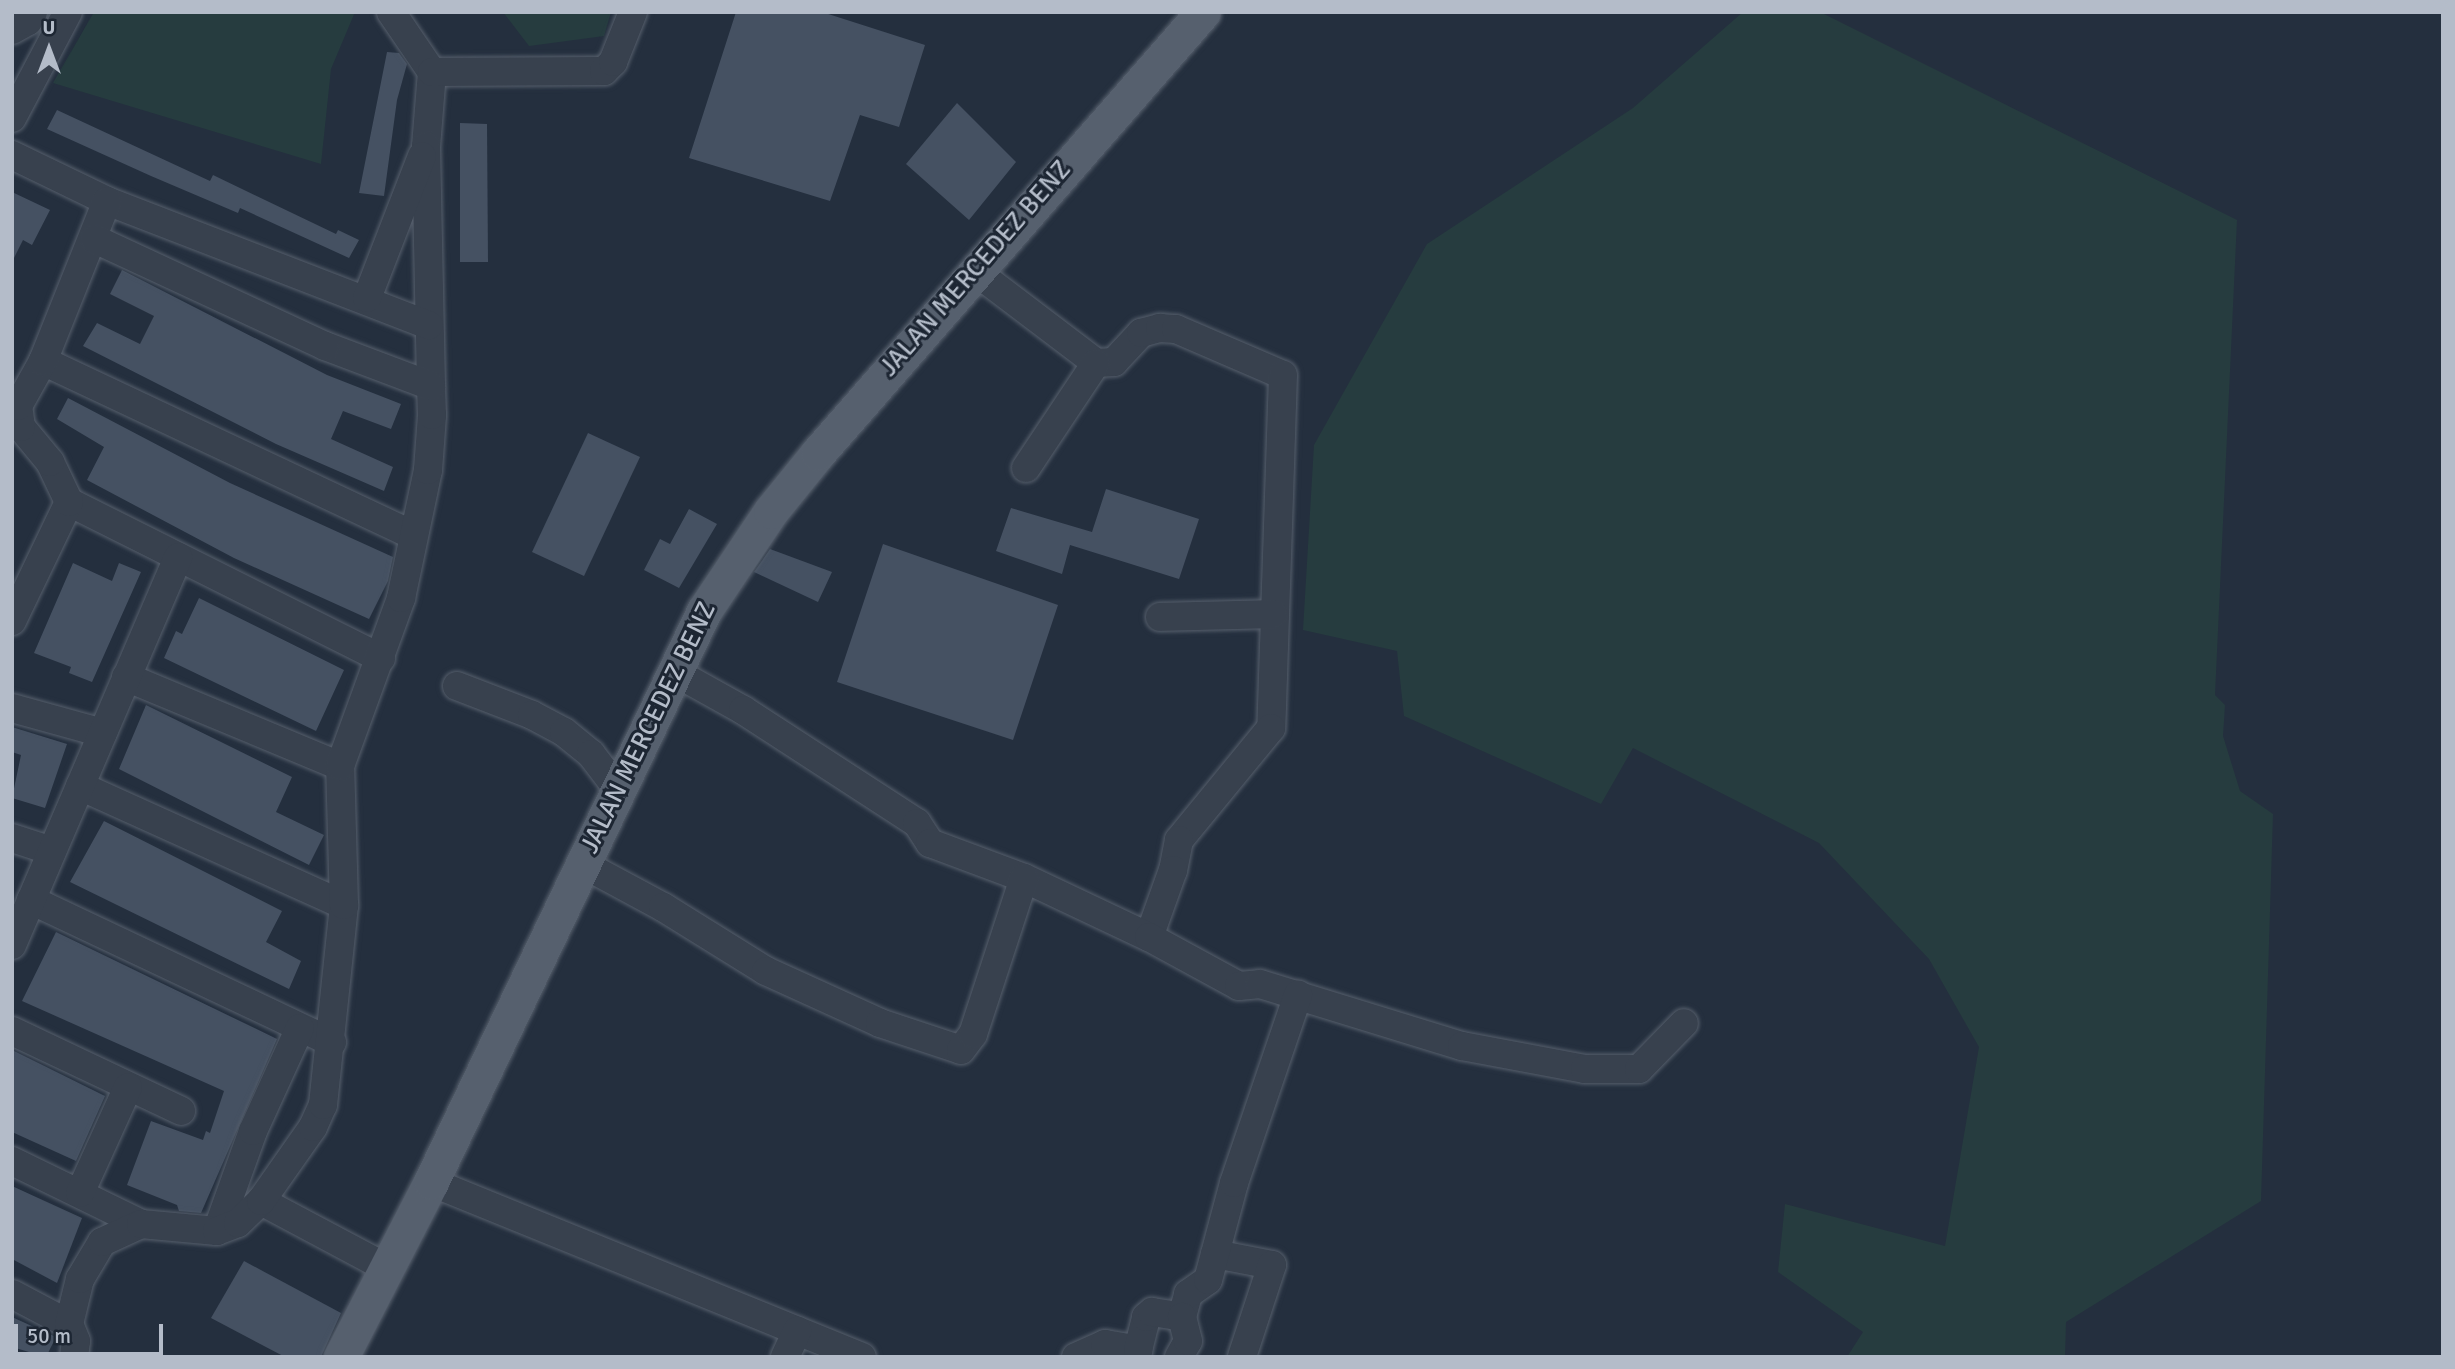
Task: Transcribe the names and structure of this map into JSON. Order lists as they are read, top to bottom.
{
  "streets": {
    "main road": ["JALAN MERCEDEZ BENZ"]
  },
  "scale_bar": "50 m",
  "north": "top"
}
